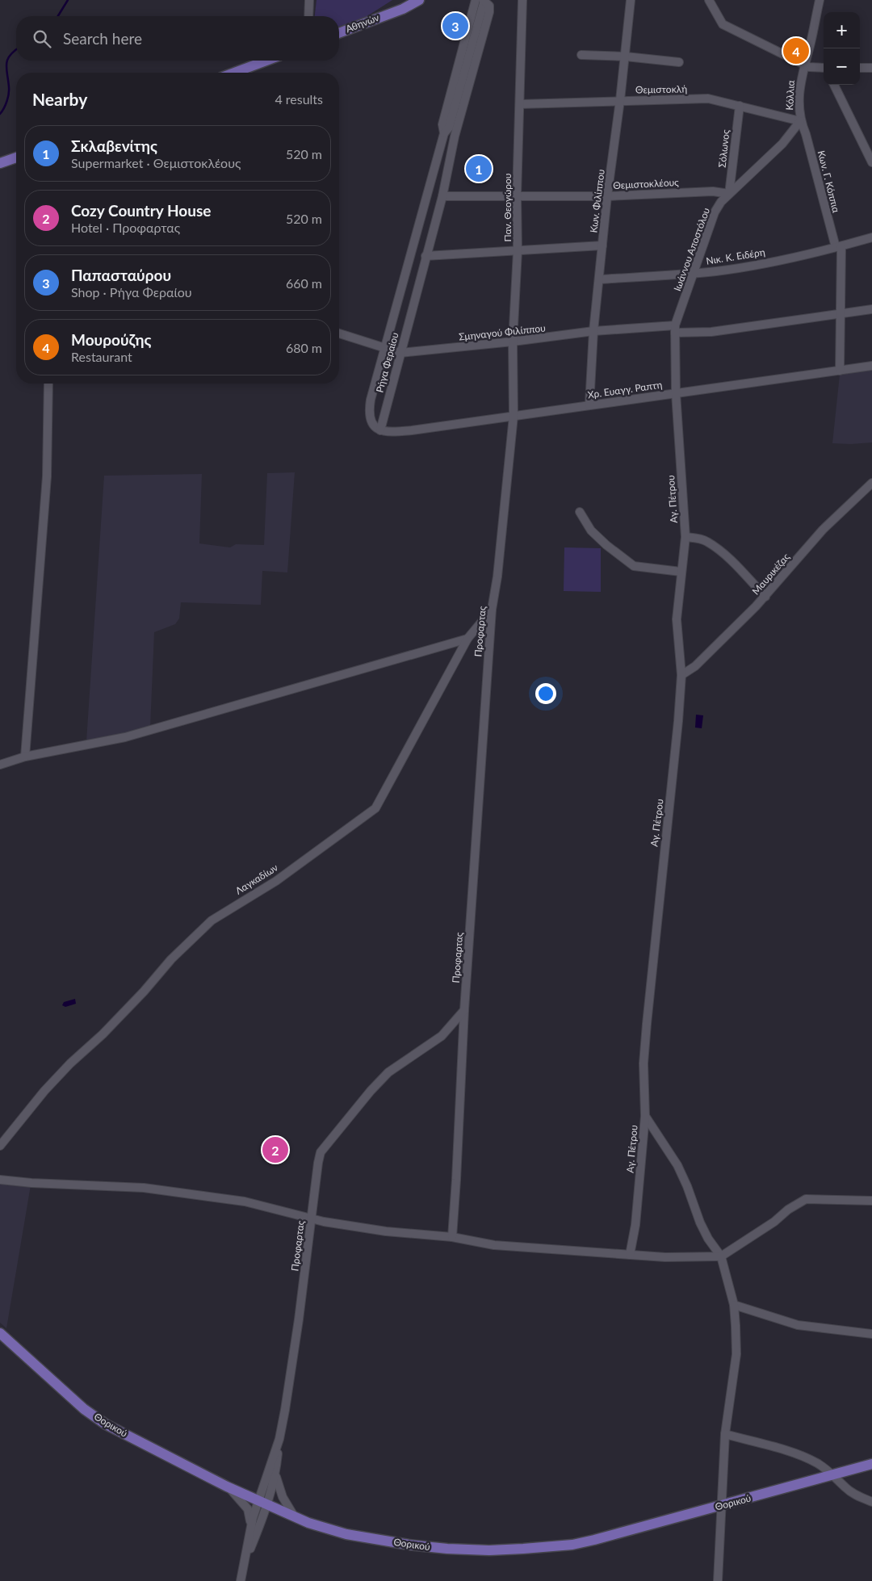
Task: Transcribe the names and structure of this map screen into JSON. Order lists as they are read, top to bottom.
{
  "streets": {
    "main road": ["Αθηνών", "Θορικού"],
    "street": [
      "Θεμιστοκλή",
      "Κόλλια",
      "Σόλωνος",
      "Κων. Γ. Κόππια",
      "Θεμιστοκλέους",
      "Κων. Φιλίππου",
      "Παν. Θεογώρου",
      "Ιωάννου Αποστόλου",
      "Νικ. Κ. Ειδέρη",
      "Σμηναγού Φιλίππου",
      "Ρήγα Φεραίου",
      "Χρ. Ευαγγ. Ραπτη",
      "Αγ. Πέτρου",
      "Μαυρικέζας",
      "Προφαρτας",
      "Λαγκαδίων"
    ]
  },
  "crossings": [
    ["Θεμιστοκλή", "Κόλλια"],
    ["Θεμιστοκλή", "Σόλωνος"],
    ["Θεμιστοκλή", "Κων. Γ. Κόππια"],
    ["Θεμιστοκλή", "Κων. Φιλίππου"],
    ["Θεμιστοκλή", "Παν. Θεογώρου"],
    ["Θεμιστοκλή", "Ιωάννου Αποστόλου"],
    ["Κόλλια", "Κων. Γ. Κόππια"],
    ["Κόλλια", "Ιωάννου Αποστόλου"],
    ["Σόλωνος", "Θεμιστοκλέους"],
    ["Σόλωνος", "Ιωάννου Αποστόλου"],
    ["Κων. Γ. Κόππια", "Ιωάννου Αποστόλου"],
    ["Κων. Γ. Κόππια", "Νικ. Κ. Ειδέρη"],
    ["Κων. Γ. Κόππια", "Σμηναγού Φιλίππου"],
    ["Κων. Γ. Κόππια", "Χρ. Ευαγγ. Ραπτη"],
    ["Θεμιστοκλέους", "Κων. Φιλίππου"],
    ["Θεμιστοκλέους", "Παν. Θεογώρου"],
    ["Θεμιστοκλέους", "Ιωάννου Αποστόλου"],
    ["Θεμιστοκλέους", "Ρήγα Φεραίου"],
    ["Κων. Φιλίππου", "Νικ. Κ. Ειδέρη"],
    ["Κων. Φιλίππου", "Σμηναγού Φιλίππου"],
    ["Κων. Φιλίππου", "Χρ. Ευαγγ. Ραπτη"],
    ["Παν. Θεογώρου", "Σμηναγού Φιλίππου"],
    ["Παν. Θεογώρου", "Χρ. Ευαγγ. Ραπτη"],
    ["Παν. Θεογώρου", "Προφαρτας"],
    ["Ιωάννου Αποστόλου", "Νικ. Κ. Ειδέρη"],
    ["Ιωάννου Αποστόλου", "Σμηναγού Φιλίππου"],
    ["Ιωάννου Αποστόλου", "Χρ. Ευαγγ. Ραπτη"],
    ["Ιωάννου Αποστόλου", "Αγ. Πέτρου"],
    ["Σμηναγού Φιλίππου", "Ρήγα Φεραίου"],
    ["Ρήγα Φεραίου", "Χρ. Ευαγγ. Ραπτη"],
    ["Χρ. Ευαγγ. Ραπτη", "Αγ. Πέτρου"],
    ["Χρ. Ευαγγ. Ραπτη", "Προφαρτας"],
    ["Αγ. Πέτρου", "Μαυρικέζας"],
    ["Προφαρτας", "Λαγκαδίων"],
    ["Προφαρτας", "Θορικού"]
  ],
  "page": {
    "pins": [
      "3",
      "4",
      "1",
      "2"
    ],
    "map_buttons": ["+", "−"],
    "search": "Search here",
    "heading": ["Nearby", "4 results"],
    "list": [
      {
        "mark": "1",
        "name": "Σκλαβενίτης",
        "note": "Supermarket · Θεμιστοκλέους",
        "value": "520 m"
      },
      {
        "mark": "2",
        "name": "Cozy Country House",
        "note": "Hotel · Προφαρτας",
        "value": "520 m"
      },
      {
        "mark": "3",
        "name": "Παπασταύρου",
        "note": "Shop · Ρήγα Φεραίου",
        "value": "660 m"
      },
      {
        "mark": "4",
        "name": "Μουρούζης",
        "note": "Restaurant",
        "value": "680 m"
      }
    ]
  }
}
